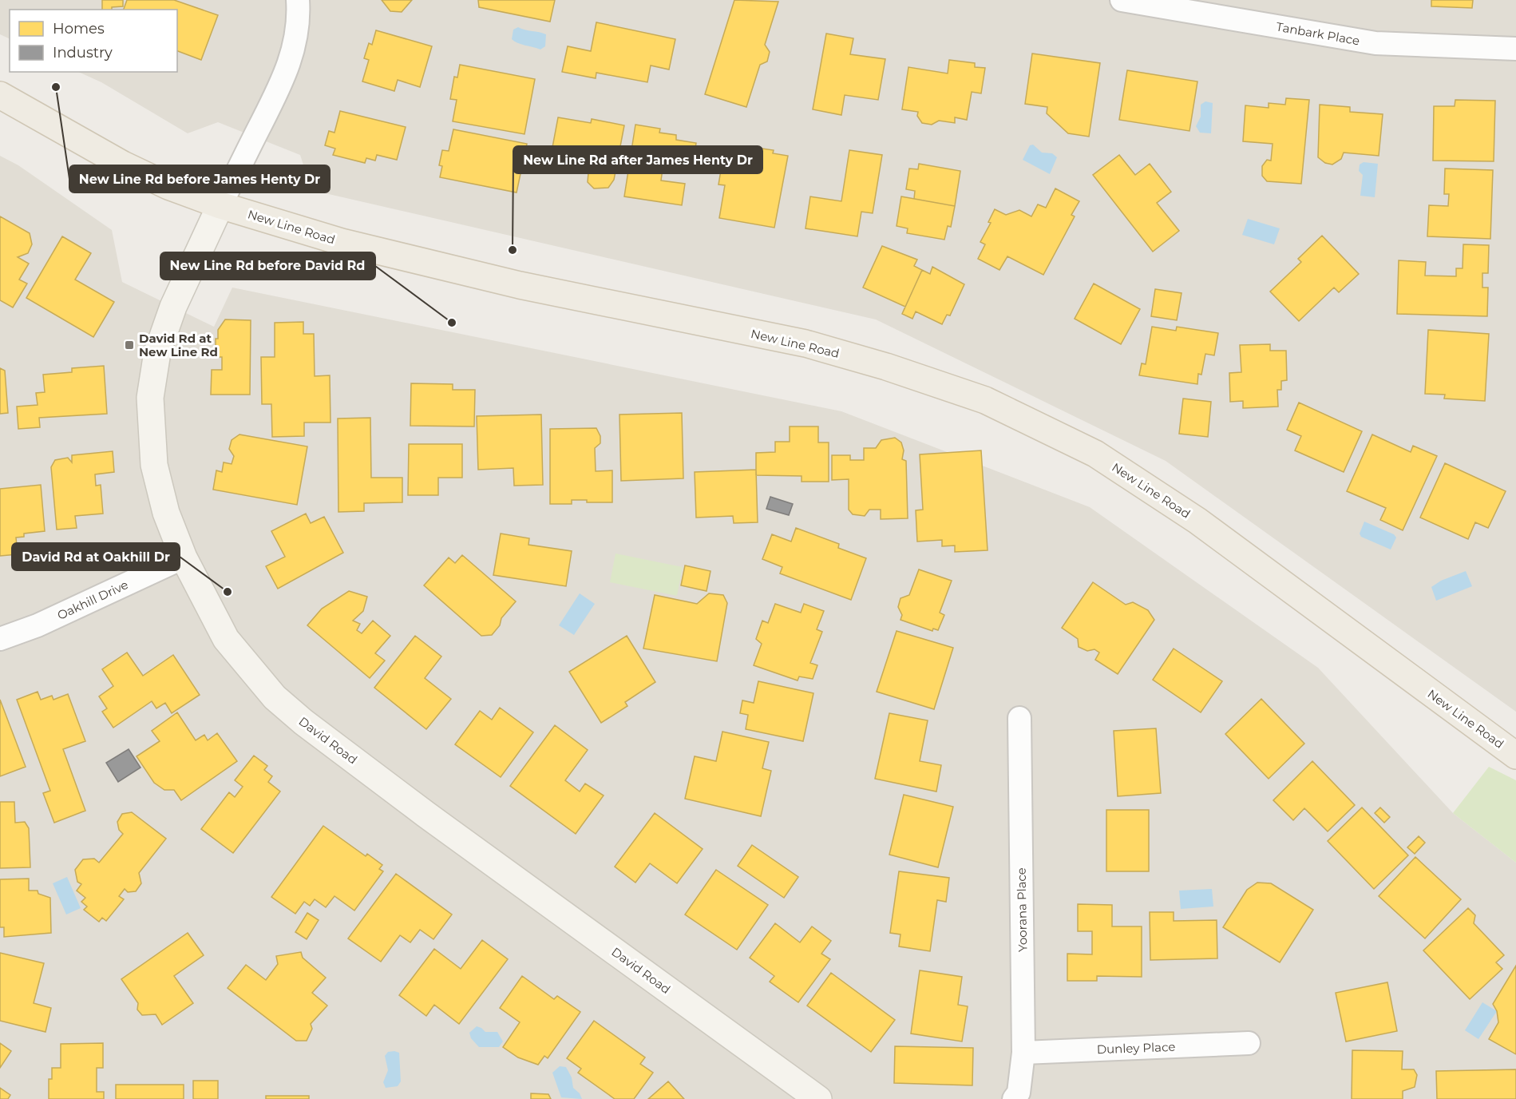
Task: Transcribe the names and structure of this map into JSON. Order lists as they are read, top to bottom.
{
  "streets": {
    "main road": ["New Line Road"],
    "street": [
      "Tanbark Place",
      "Oakhill Drive",
      "David Road",
      "Yoorana Place",
      "Dunley Place"
    ]
  },
  "crossings": [
    ["New Line Road", "David Road"],
    ["Oakhill Drive", "David Road"],
    ["Yoorana Place", "Dunley Place"]
  ],
  "places": {
    "other": [
      "New Line Rd before James Henty Dr",
      "New Line Rd after James Henty Dr",
      "New Line Rd before David Rd",
      "David Rd at Oakhill Dr"
    ],
    "transit": ["David Rd at New Line Rd"]
  },
  "legend": ["Homes", "Industry"]
}
